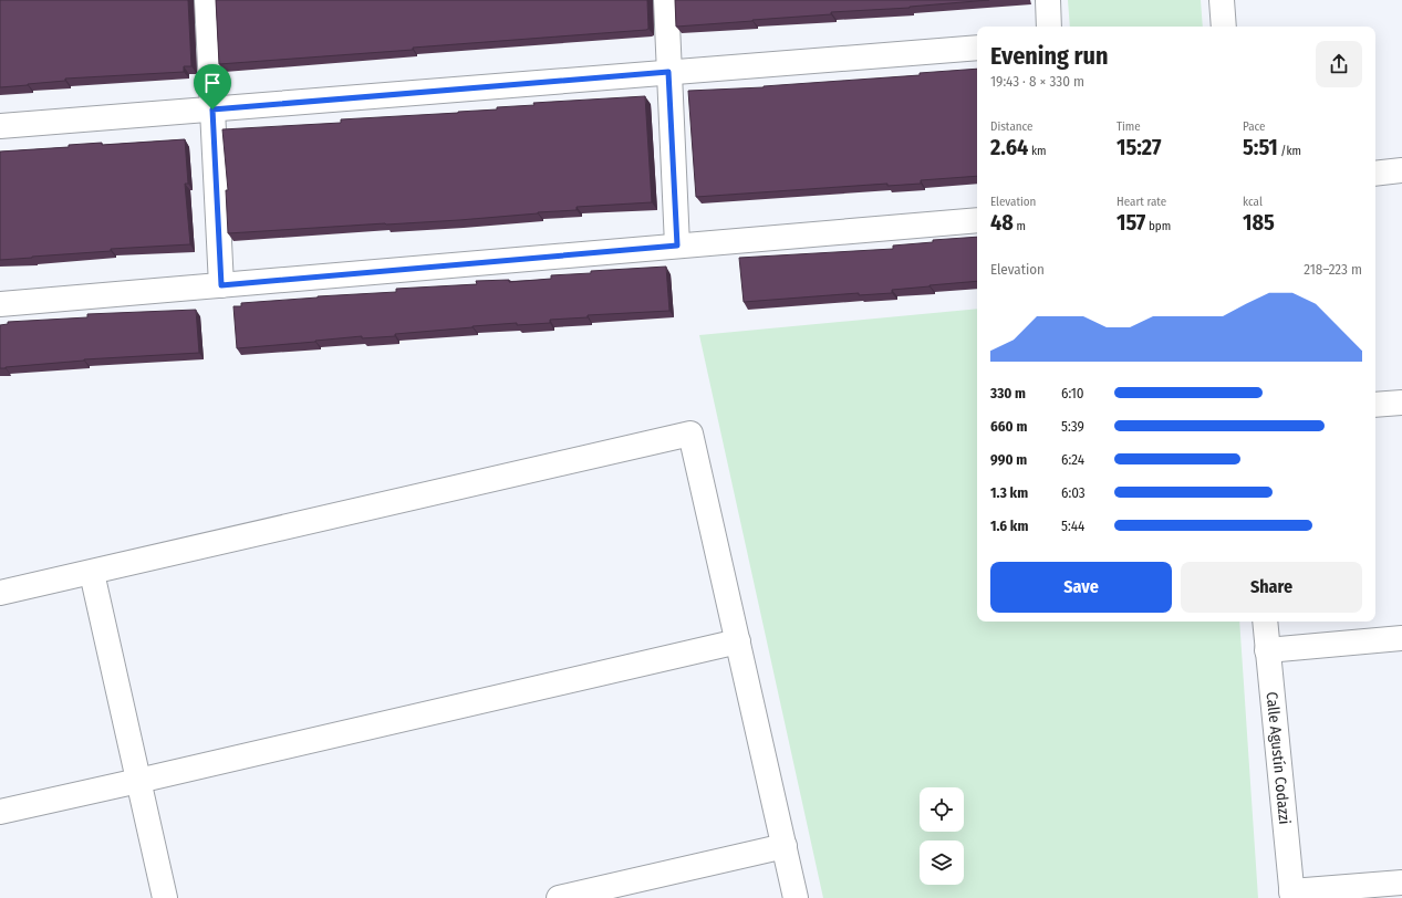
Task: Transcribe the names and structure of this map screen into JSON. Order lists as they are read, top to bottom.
{
  "streets": {
    "street": ["Calle Agustín Codazzi"]
  },
  "page": {
    "heading": ["Evening run", "19:43 · 8 × 330 m"],
    "stats": [
      ["Distance", "2.64 km"],
      ["Time", "15:27"],
      ["Pace", "5:51 /km"],
      ["Elevation", "48 m"],
      ["Heart rate", "157 bpm"],
      ["kcal", "185"]
    ],
    "chart": ["Elevation", "218–223 m"],
    "list": [
      {
        "name": "330 m",
        "note": "6:10"
      },
      {
        "name": "660 m",
        "note": "5:39"
      },
      {
        "name": "990 m",
        "note": "6:24"
      },
      {
        "name": "1.3 km",
        "note": "6:03"
      },
      {
        "name": "1.6 km",
        "note": "5:44"
      }
    ],
    "buttons": ["Save", "Share"]
  }
}
